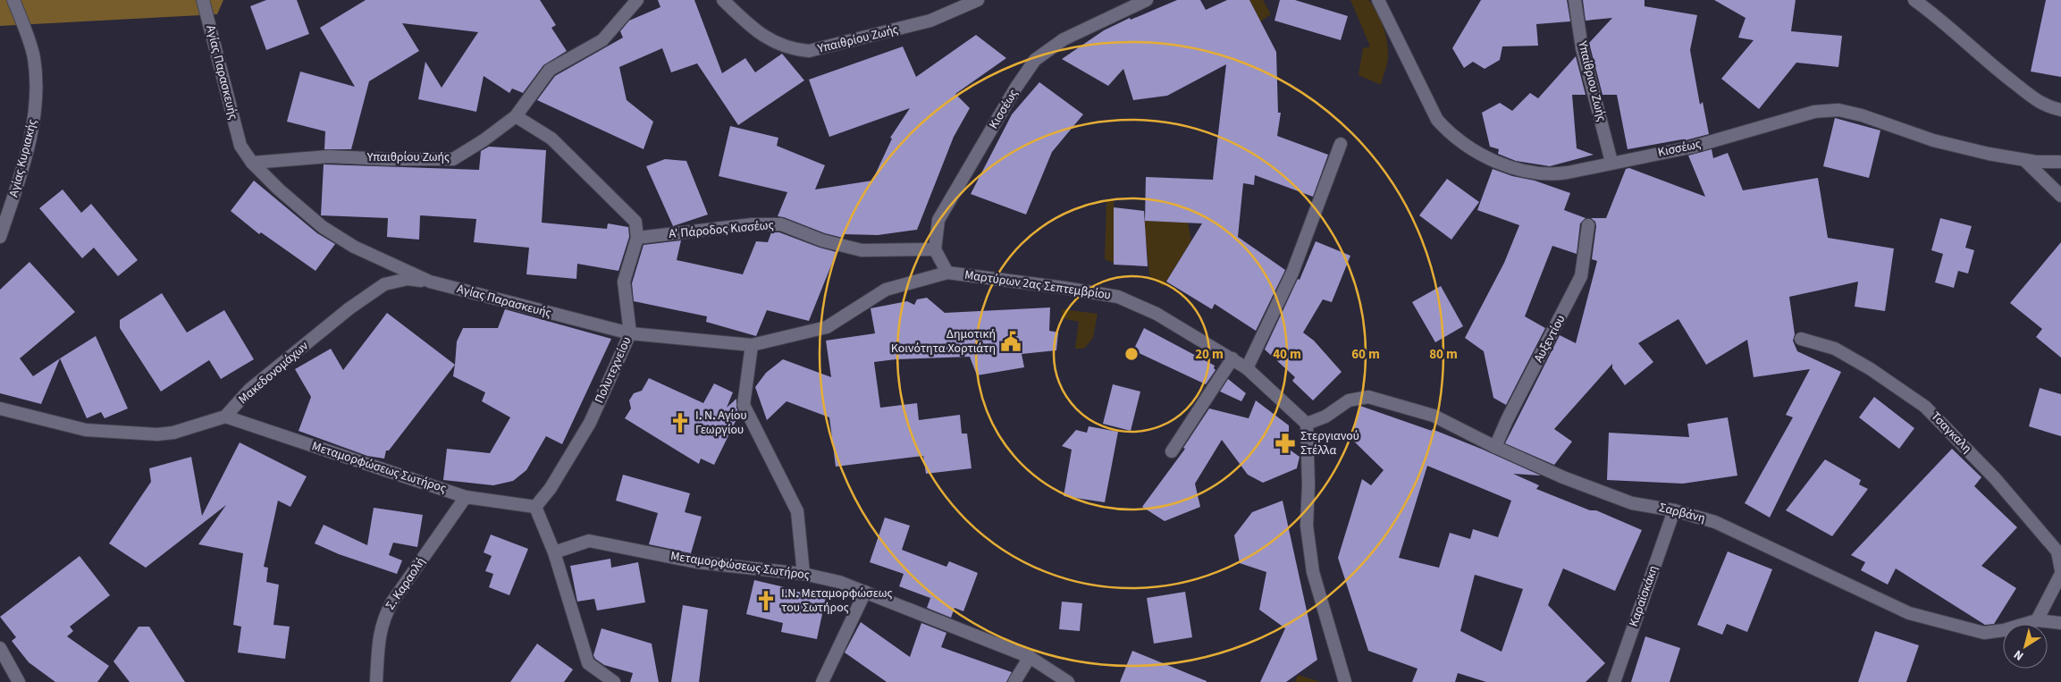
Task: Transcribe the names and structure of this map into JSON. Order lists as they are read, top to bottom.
{
  "streets": {
    "street": [
      "Υπαιθρίου Ζωής",
      "Αγίας Παρασκευής",
      "Υπαίθριου Ζωής",
      "Κισσέως",
      "Αγίας Κυριακής",
      "Α' Πάροδος Κισσέως",
      "Μαρτύρων 2ας Σεπτεμβρίου",
      "Αυξεντίου",
      "Πολυτεχνείου",
      "Μακεδονομάχων",
      "Τσαγκαλη",
      "Μεταμορφώσεως Σωτήρος",
      "Σαρβάνη",
      "Σ. Καραολή",
      "Καραϊσκάκη"
    ]
  },
  "crossings": [
    ["Υπαιθρίου Ζωής", "Αγίας Παρασκευής"],
    ["Αγίας Παρασκευής", "Μαρτύρων 2ας Σεπτεμβρίου"],
    ["Αγίας Παρασκευής", "Πολυτεχνείου"],
    ["Αγίας Παρασκευής", "Μακεδονομάχων"],
    ["Υπαίθριου Ζωής", "Κισσέως"],
    ["Κισσέως", "Α' Πάροδος Κισσέως"],
    ["Α' Πάροδος Κισσέως", "Πολυτεχνείου"],
    ["Μαρτύρων 2ας Σεπτεμβρίου", "Σαρβάνη"],
    ["Αυξεντίου", "Σαρβάνη"],
    ["Πολυτεχνείου", "Μεταμορφώσεως Σωτήρος"],
    ["Μακεδονομάχων", "Μεταμορφώσεως Σωτήρος"],
    ["Μεταμορφώσεως Σωτήρος", "Σ. Καραολή"],
    ["Σαρβάνη", "Καραϊσκάκη"]
  ],
  "places": {
    "public building": ["Δημοτική Κοινότητα Χορτιάτη"],
    "church": ["Ι. Ν. Αγίου Γεωργίου", "I.N. Μεταμορφώσεως του Σωτήρος"],
    "pharmacy": ["Στεργιανού Στέλλα"]
  },
  "north": "bottom left",
  "rings": [
    "20 m",
    "40 m",
    "60 m",
    "80 m"
  ]
}
